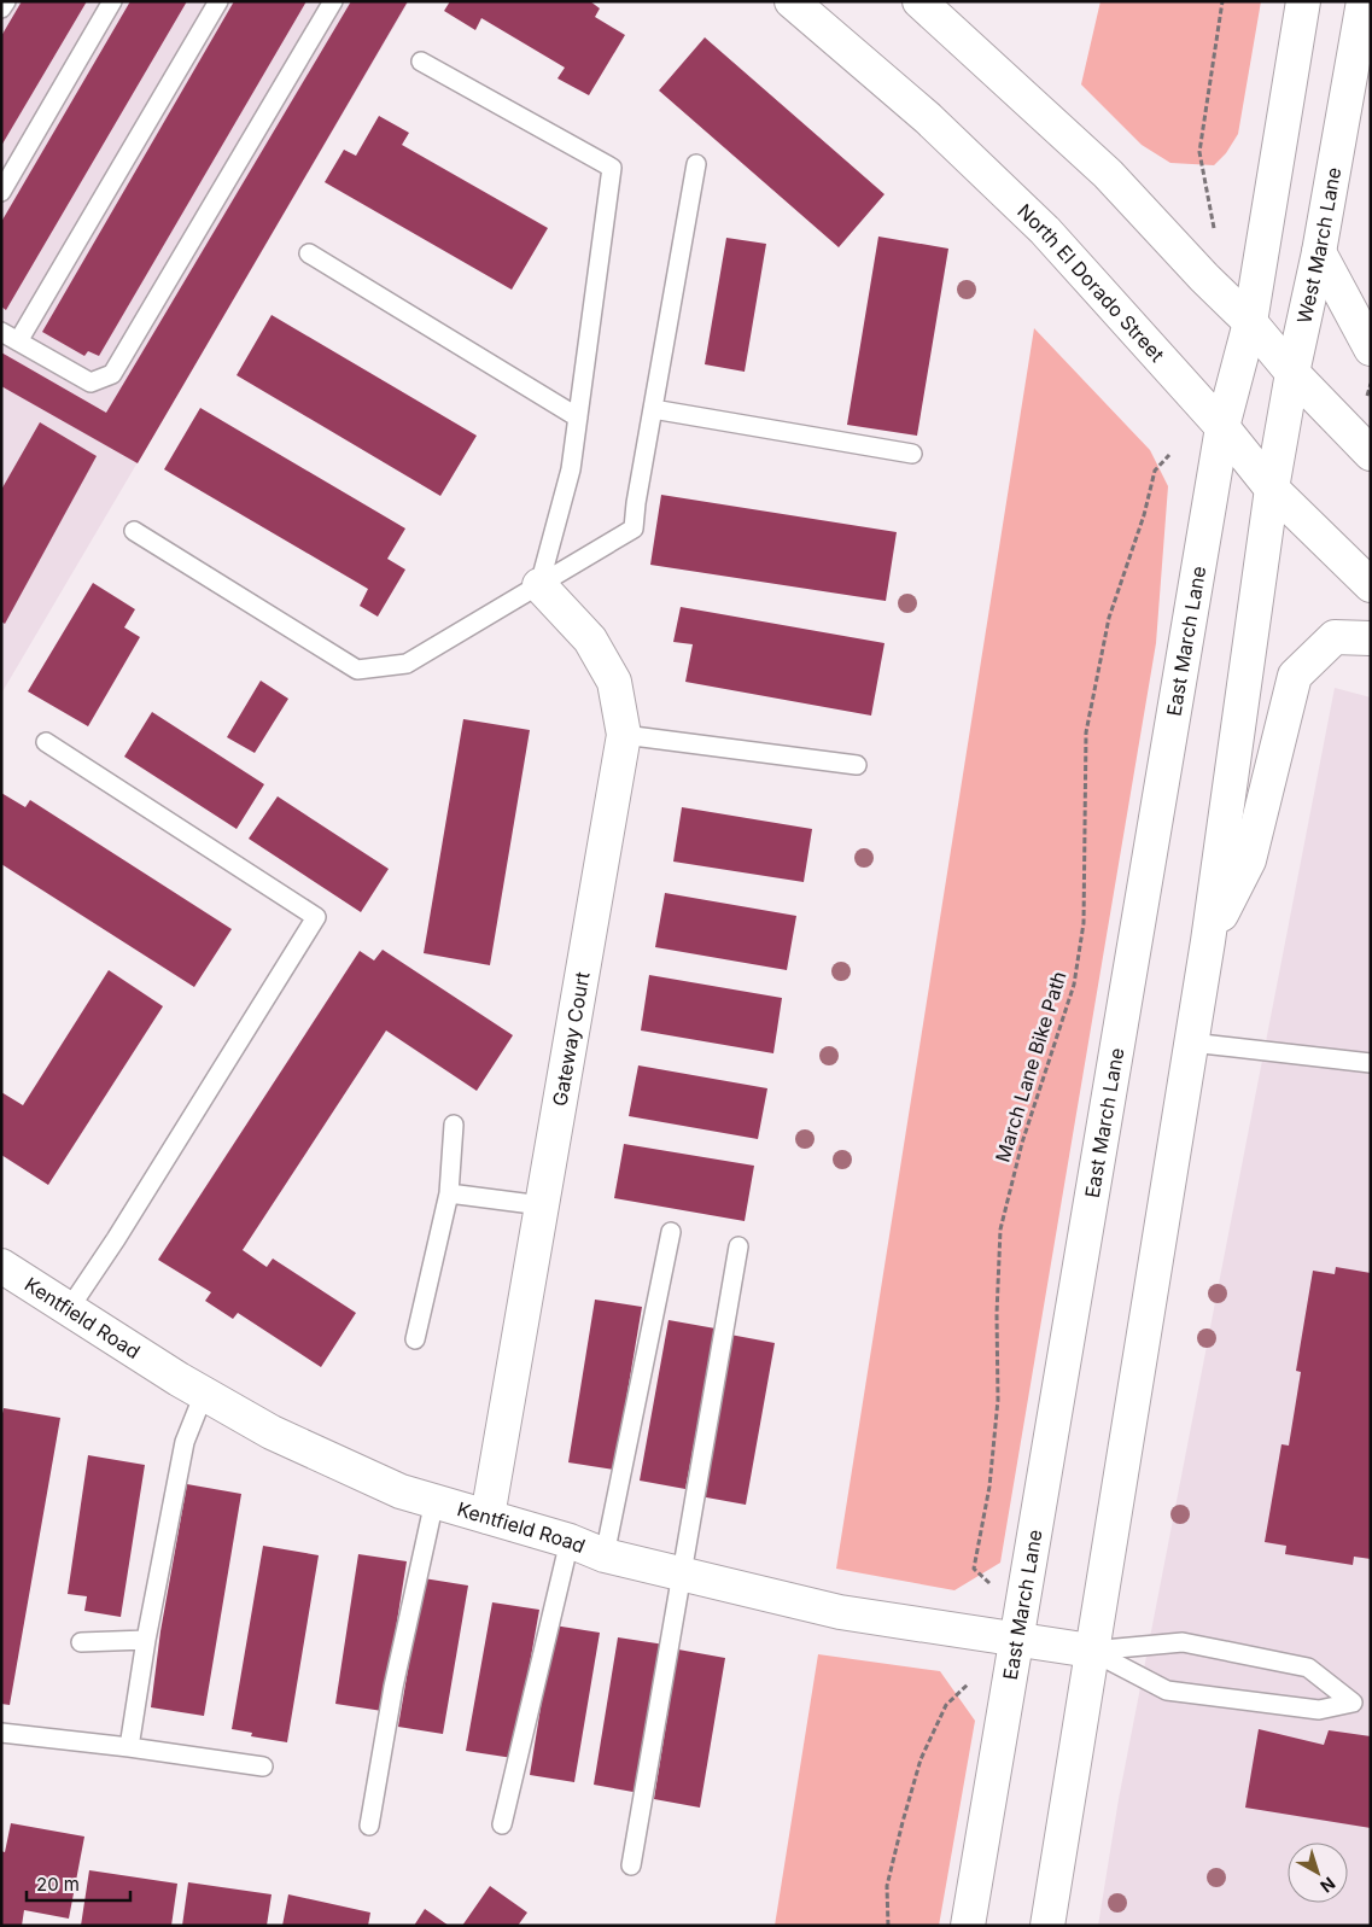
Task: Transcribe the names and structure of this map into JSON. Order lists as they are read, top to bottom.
{
  "streets": {
    "main road": [
      "West March Lane",
      "North El Dorado Street",
      "East March Lane",
      "Gateway Court",
      "Kentfield Road"
    ],
    "path": ["March Lane Bike Path"]
  },
  "crossings": [
    ["West March Lane", "North El Dorado Street"],
    ["North El Dorado Street", "East March Lane"],
    ["East March Lane", "Kentfield Road"],
    ["Gateway Court", "Kentfield Road"]
  ],
  "scale_bar": "20 m",
  "north": "bottom right"
}
